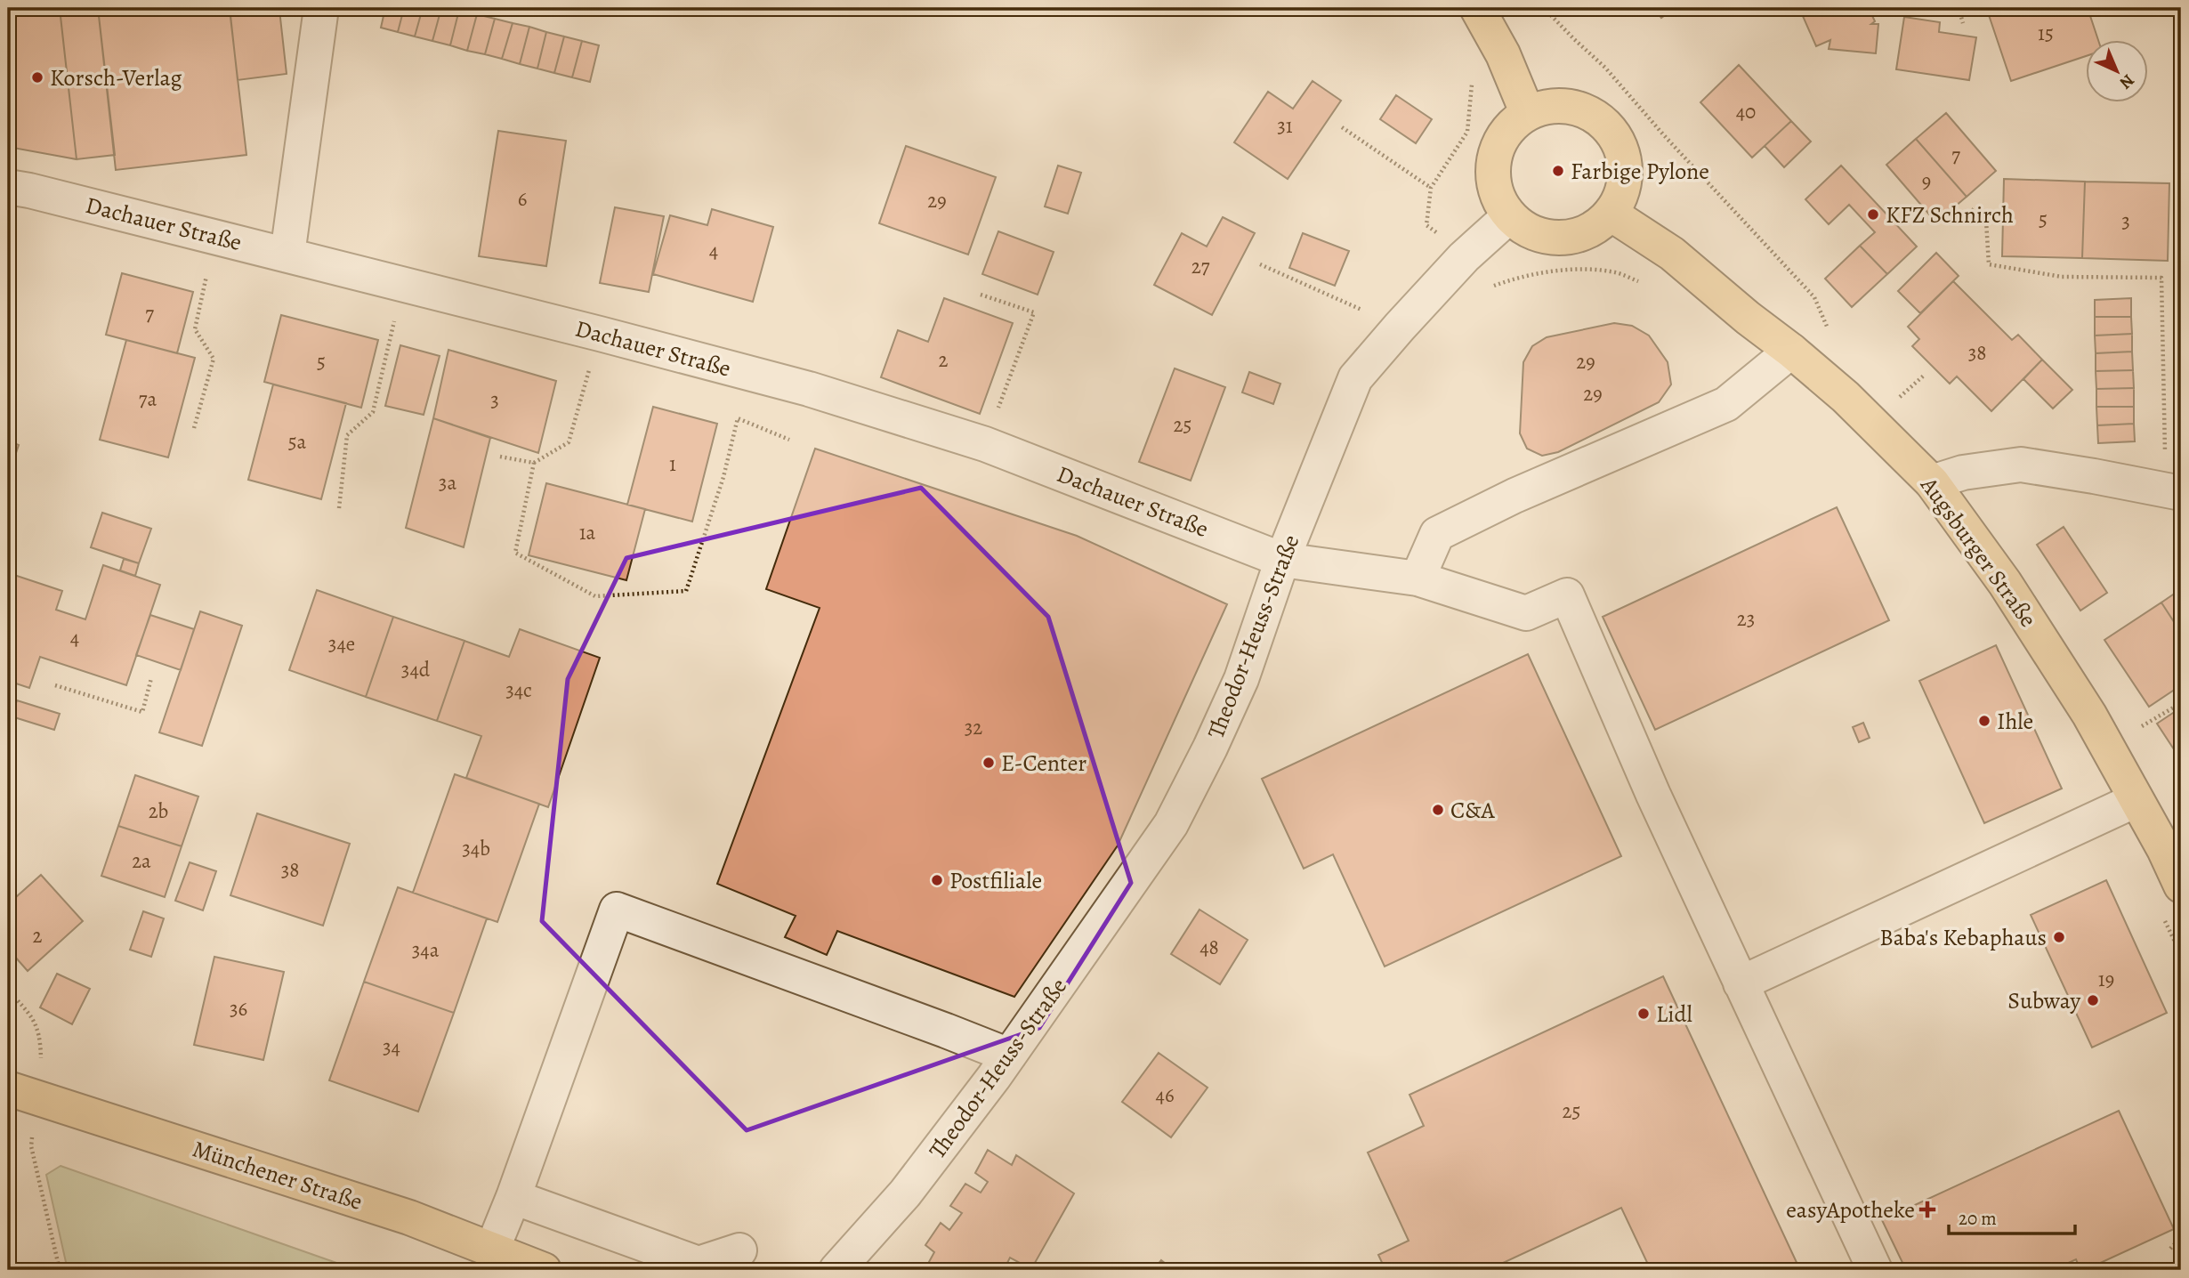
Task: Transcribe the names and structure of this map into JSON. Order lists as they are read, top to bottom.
{
  "streets": {
    "main road": ["Augsburger Straße", "Münchener Straße"],
    "street": ["Dachauer Straße", "Theodor-Heuss-Straße"]
  },
  "crossings": [
    ["Dachauer Straße", "Theodor-Heuss-Straße"],
    ["Augsburger Straße", "Theodor-Heuss-Straße"]
  ],
  "places": {
    "other": [
      "Korsch-Verlag",
      "Farbige Pylone",
      "KFZ Schnirch",
      "Ihle",
      "E-Center",
      "C&A",
      "Postfiliale",
      "Baba's Kebaphaus",
      "Subway",
      "Lidl"
    ],
    "health": ["easyApotheke"]
  },
  "house_numbers": [
    "15",
    "40",
    "31",
    "7",
    "9",
    "6",
    "29",
    "5",
    "3",
    "4",
    "27",
    "7",
    "38",
    "2",
    "5",
    "29",
    "29",
    "7a",
    "3",
    "25",
    "5a",
    "1",
    "3a",
    "1a",
    "23",
    "4",
    "34e",
    "34d",
    "34c",
    "32",
    "2b",
    "34b",
    "2a",
    "38",
    "2",
    "48",
    "34a",
    "19",
    "36",
    "34",
    "46",
    "25"
  ],
  "scale_bar": "20 m",
  "north": "bottom right"
}
